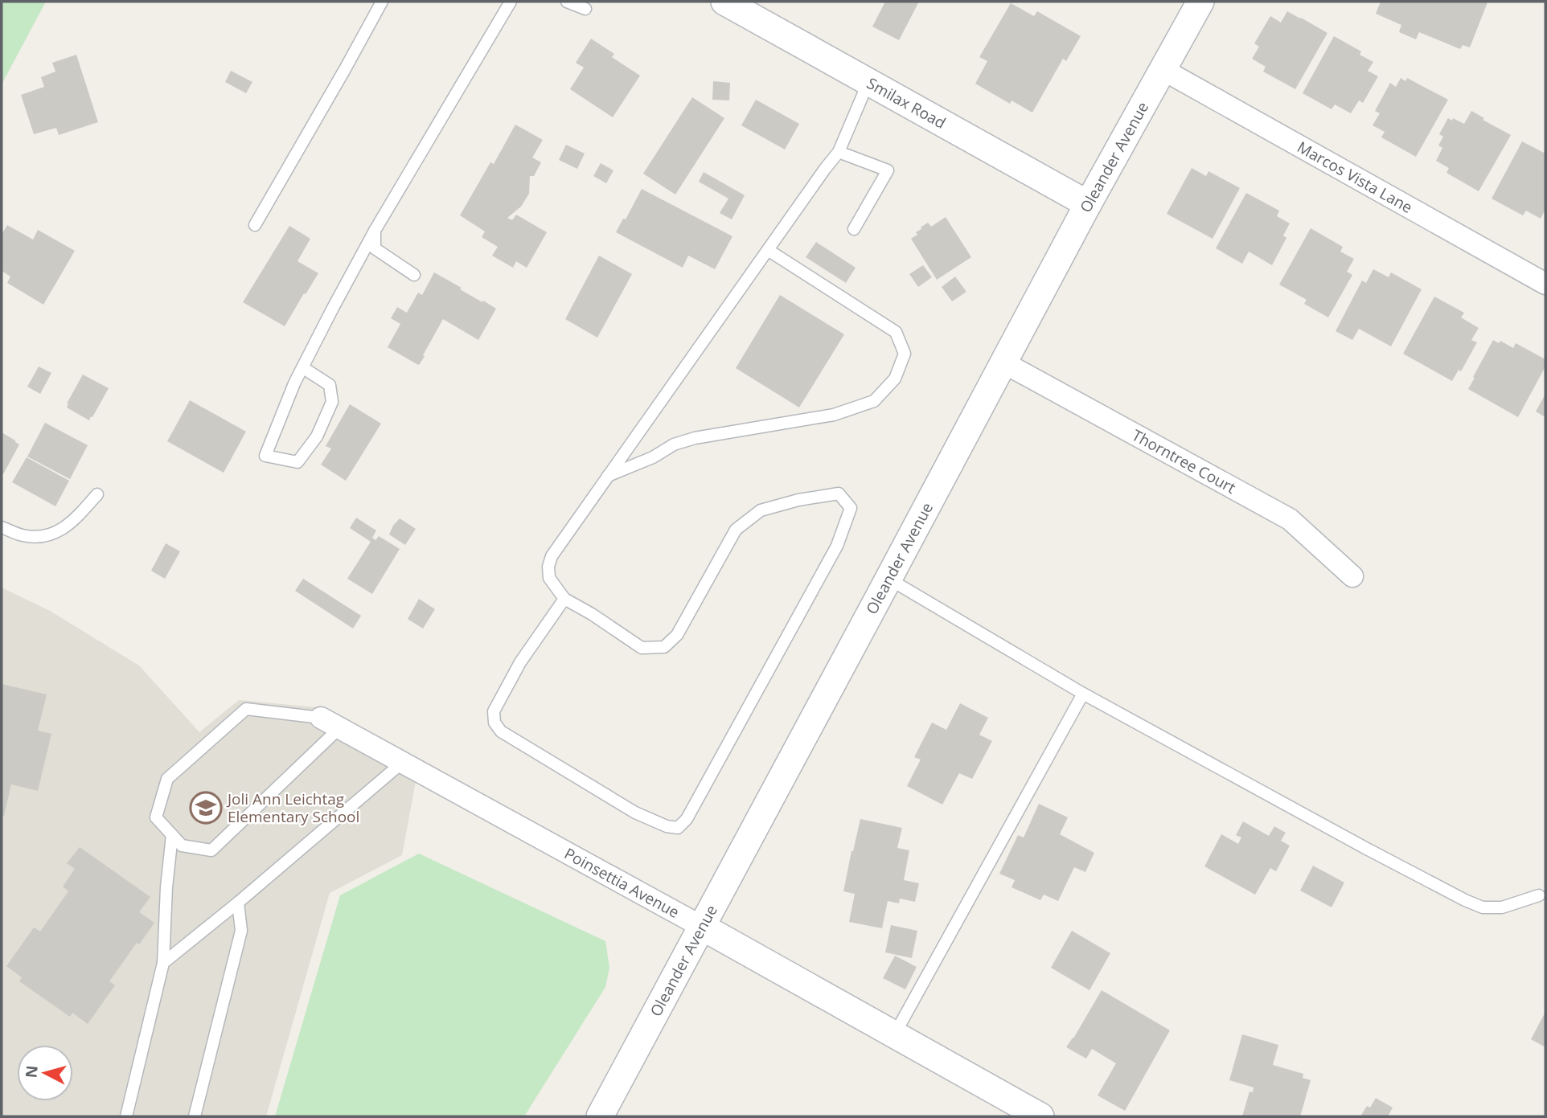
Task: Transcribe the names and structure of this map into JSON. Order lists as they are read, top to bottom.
{
  "streets": {
    "street": [
      "Smilax Road",
      "Oleander Avenue",
      "Marcos Vista Lane",
      "Thorntree Court",
      "Poinsettia Avenue"
    ]
  },
  "crossings": [
    ["Smilax Road", "Oleander Avenue"],
    ["Oleander Avenue", "Marcos Vista Lane"],
    ["Oleander Avenue", "Thorntree Court"],
    ["Oleander Avenue", "Poinsettia Avenue"]
  ],
  "places": {
    "school or university": ["Joli Ann Leichtag Elementary School"]
  },
  "north": "left"
}
